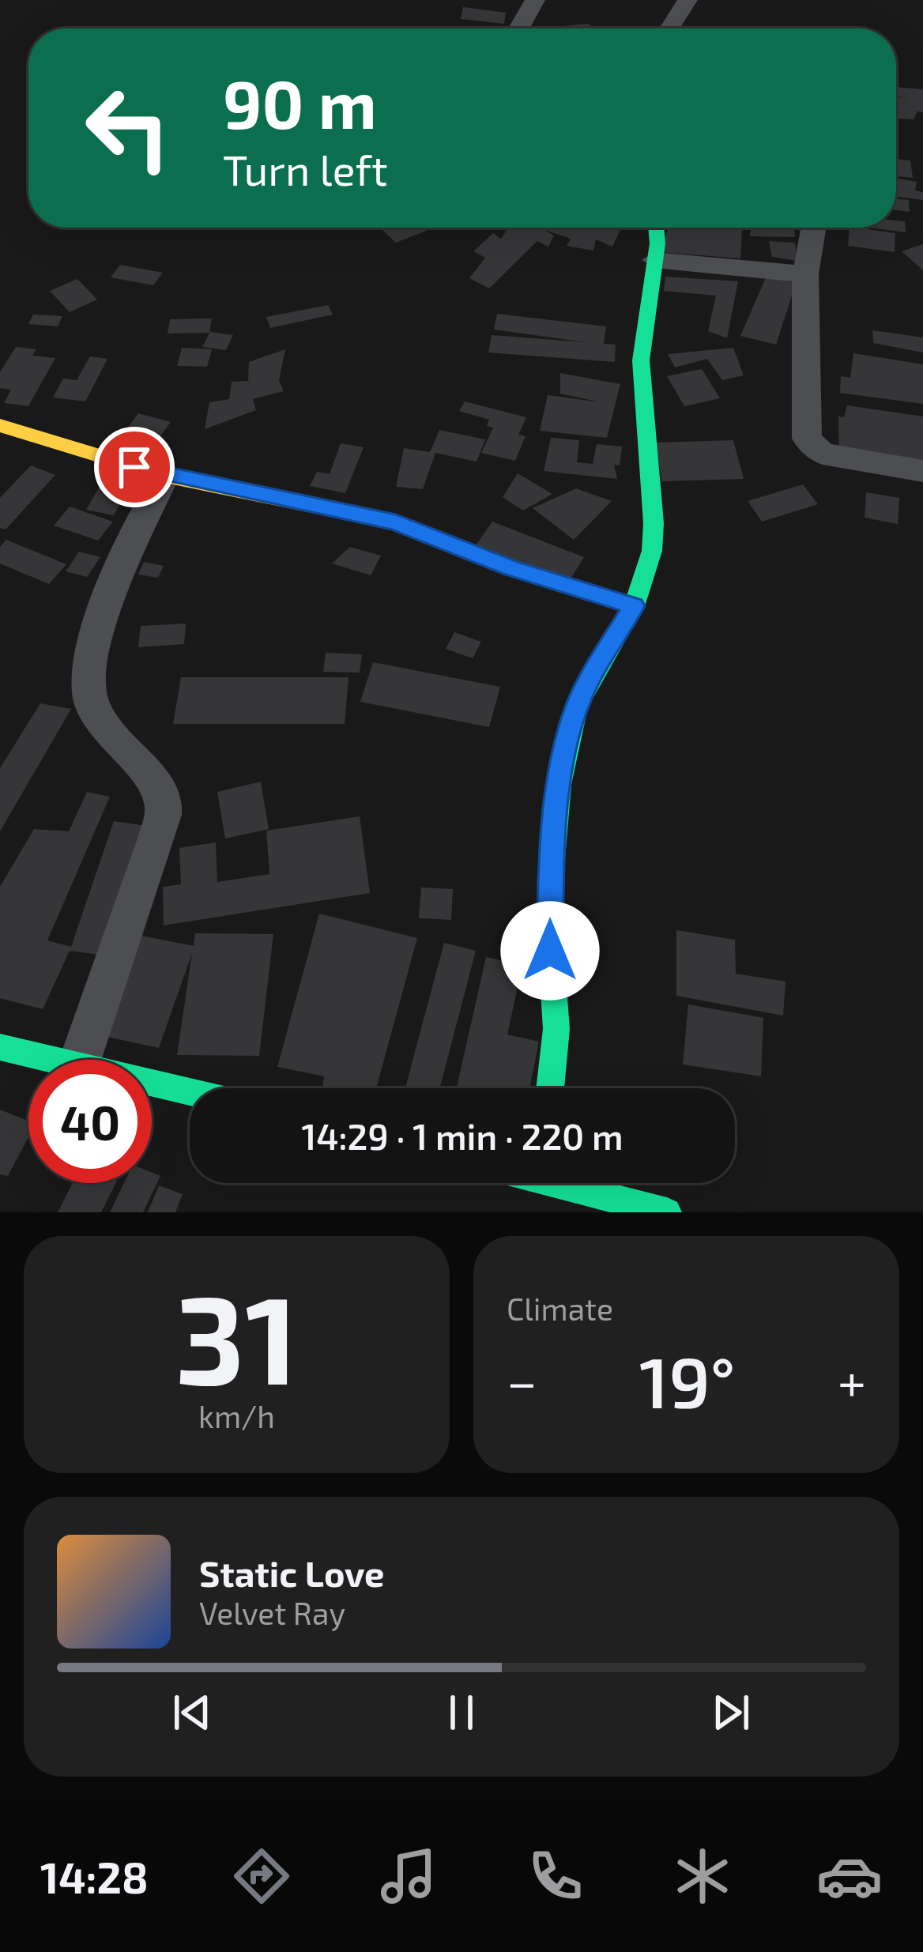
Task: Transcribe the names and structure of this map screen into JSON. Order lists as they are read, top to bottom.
{
  "page": {
    "turn": ["90 m", "Turn left"],
    "limit": "40",
    "trip": "14:29 · 1 min · 220 m",
    "tile": [
      ["31", "km/h"],
      "Climate"
    ],
    "heat": ["−", "19°", "+"],
    "song": ["Static Love", "Velvet Ray"],
    "tabs": "14:28"
  }
}
